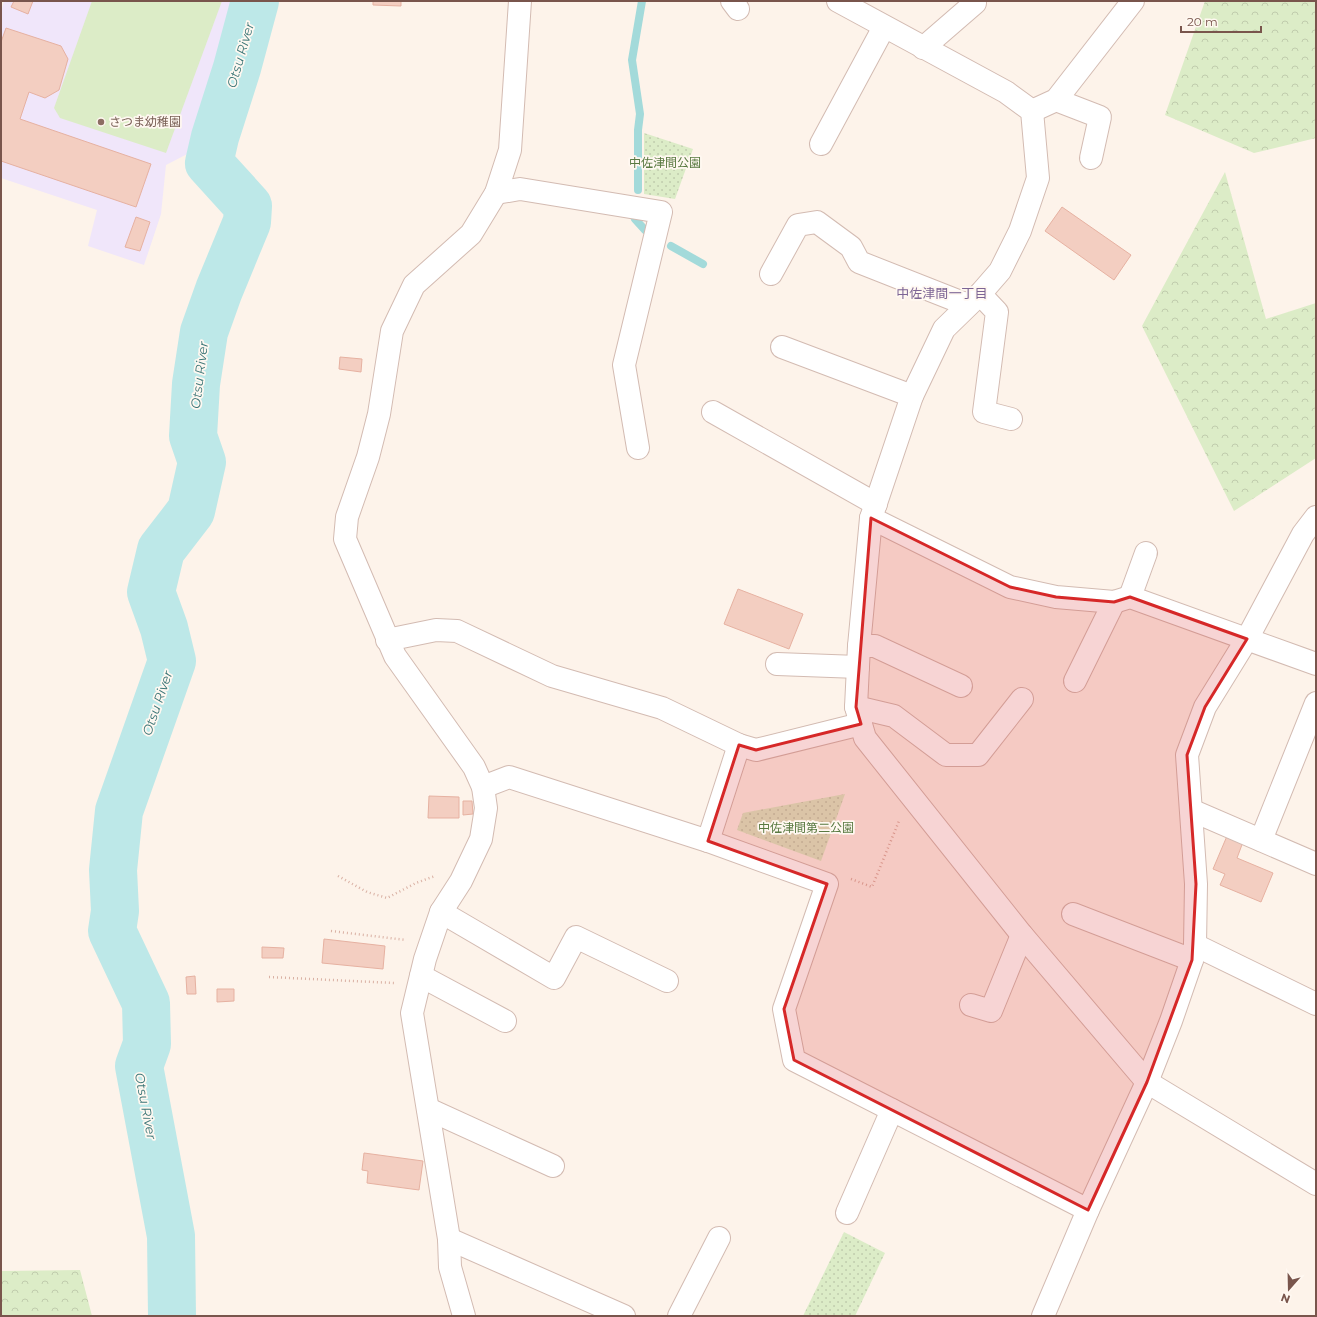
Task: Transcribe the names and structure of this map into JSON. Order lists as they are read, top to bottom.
{
  "districts": ["中佐津間一丁目"],
  "water": ["Otsu River"],
  "parks": ["中佐津間公園", "中佐津間第二公園"],
  "places": ["さつま幼稚園"],
  "scale_bar": "20 m",
  "north": "bottom"
}
